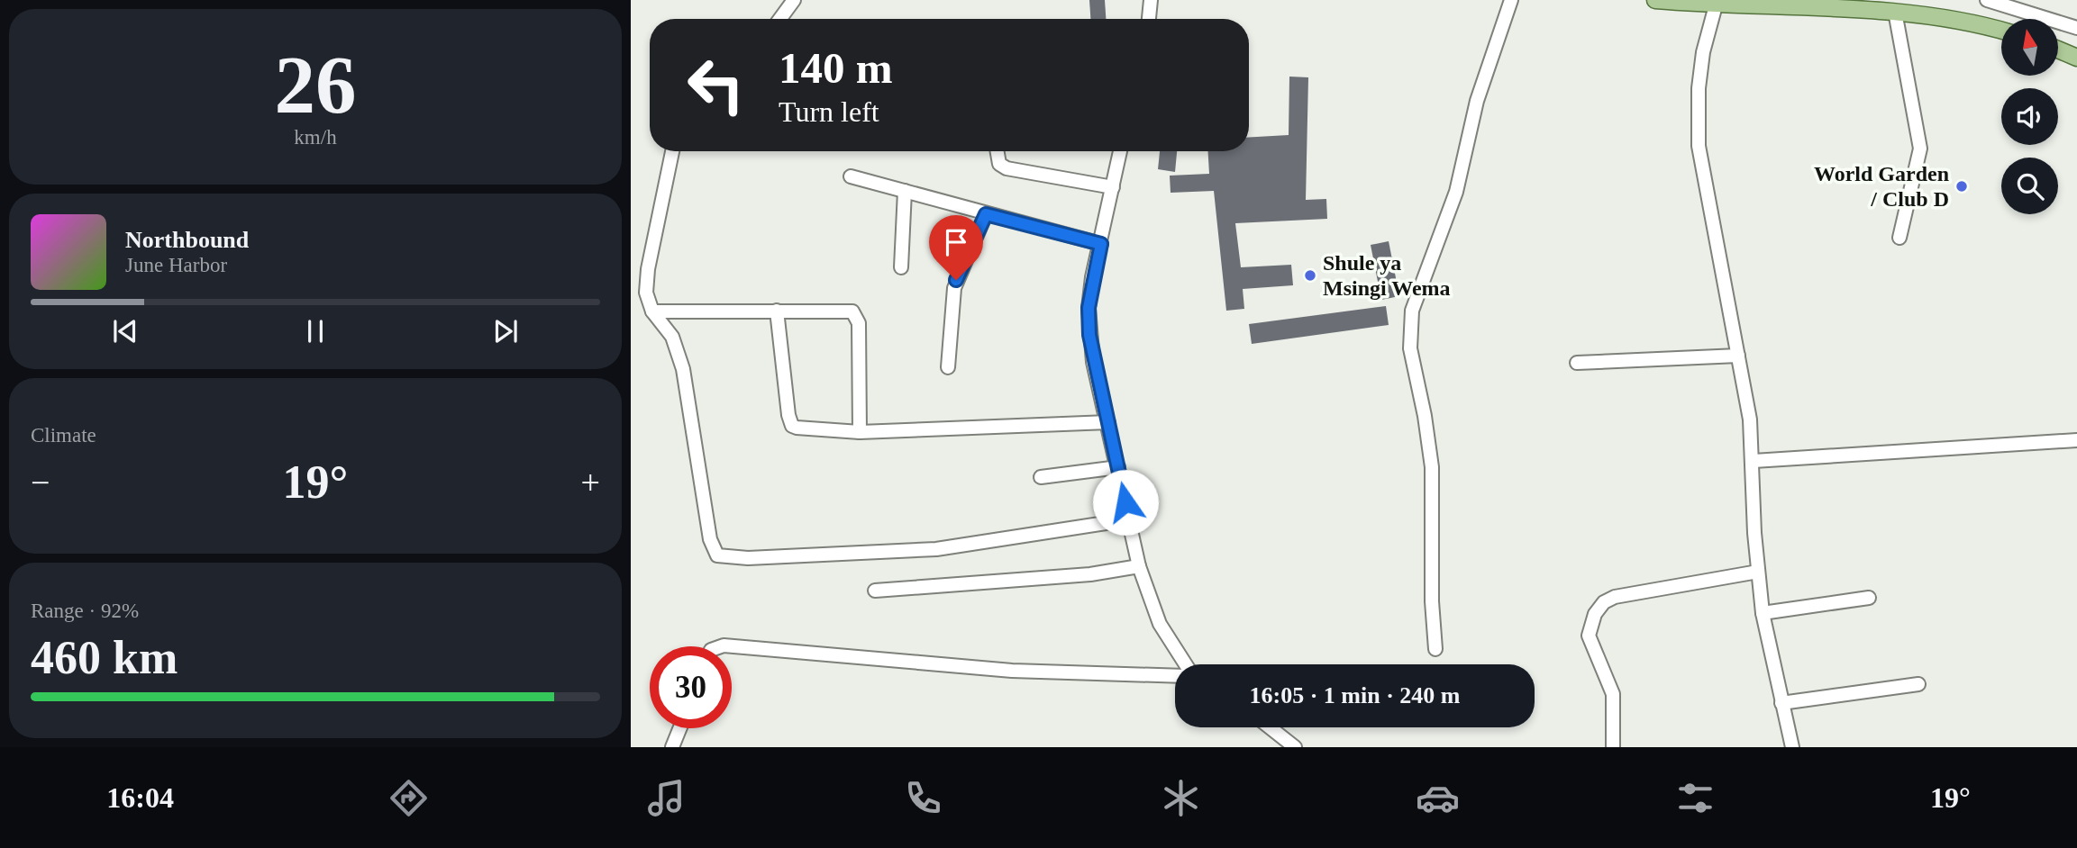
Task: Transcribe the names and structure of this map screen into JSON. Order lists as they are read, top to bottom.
{
  "places": ["World Garden / Club D", "Shule ya Msingi Wema"],
  "north": "top",
  "page": {
    "tile": [
      ["26", "km/h"],
      "Climate",
      ["Range · 92%", "460 km"]
    ],
    "turn": ["140 m", "Turn left"],
    "song": ["Northbound", "June Harbor"],
    "heat": ["−", "19°", "+"],
    "limit": "30",
    "trip": "16:05 · 1 min · 240 m",
    "tabs": ["16:04", "19°"]
  }
}
